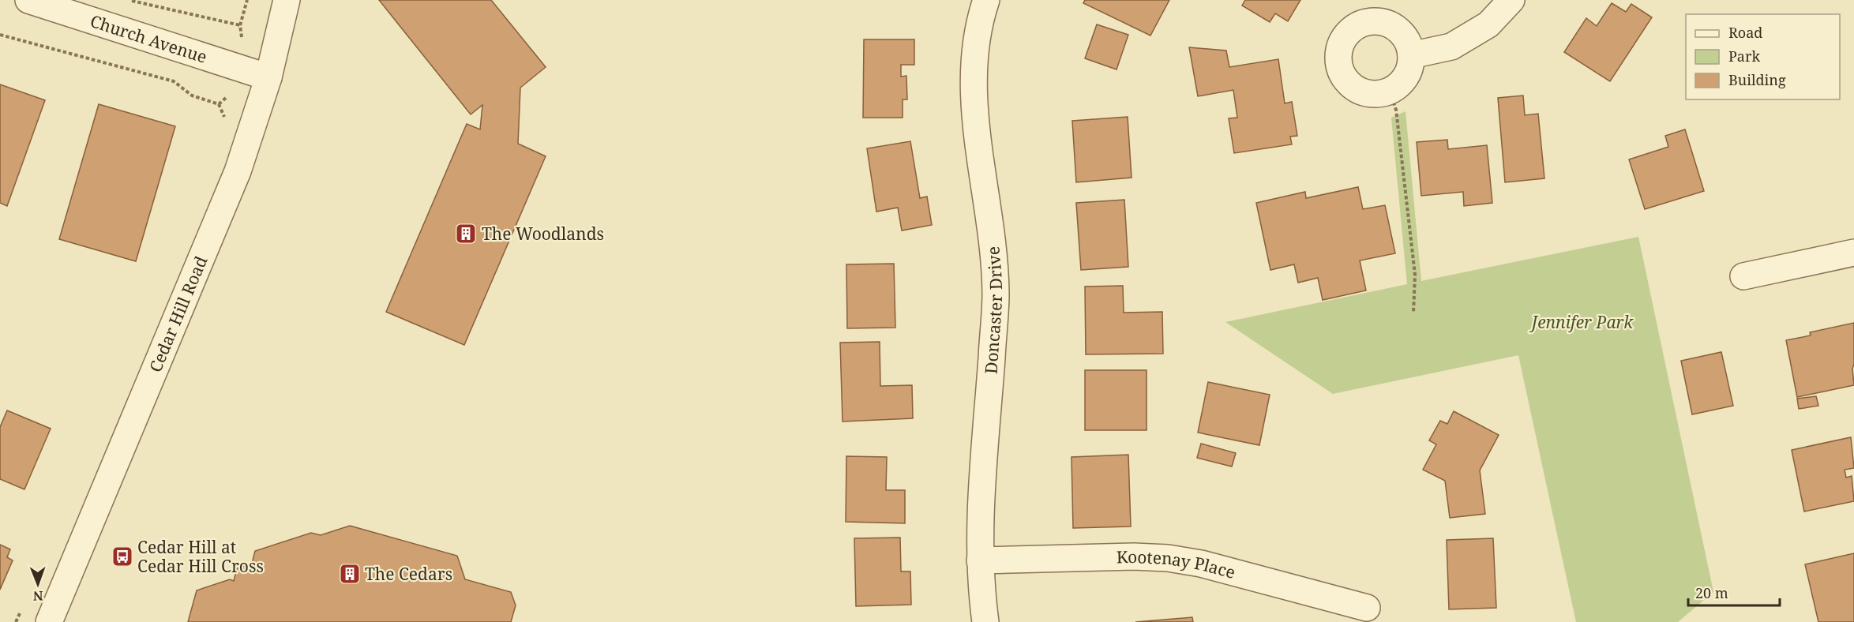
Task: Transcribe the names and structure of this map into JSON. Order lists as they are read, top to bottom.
{
  "streets": {
    "street": [
      "Church Avenue",
      "Doncaster Drive",
      "Cedar Hill Road",
      "Kootenay Place"
    ]
  },
  "crossings": [
    ["Church Avenue", "Cedar Hill Road"],
    ["Doncaster Drive", "Kootenay Place"]
  ],
  "parks": ["Jennifer Park"],
  "places": {
    "building": ["The Woodlands", "The Cedars"],
    "bus stop": ["Cedar Hill at Cedar Hill Cross"]
  },
  "legend": ["Road", "Park", "Building"],
  "scale_bar": "20 m",
  "north": "bottom"
}
